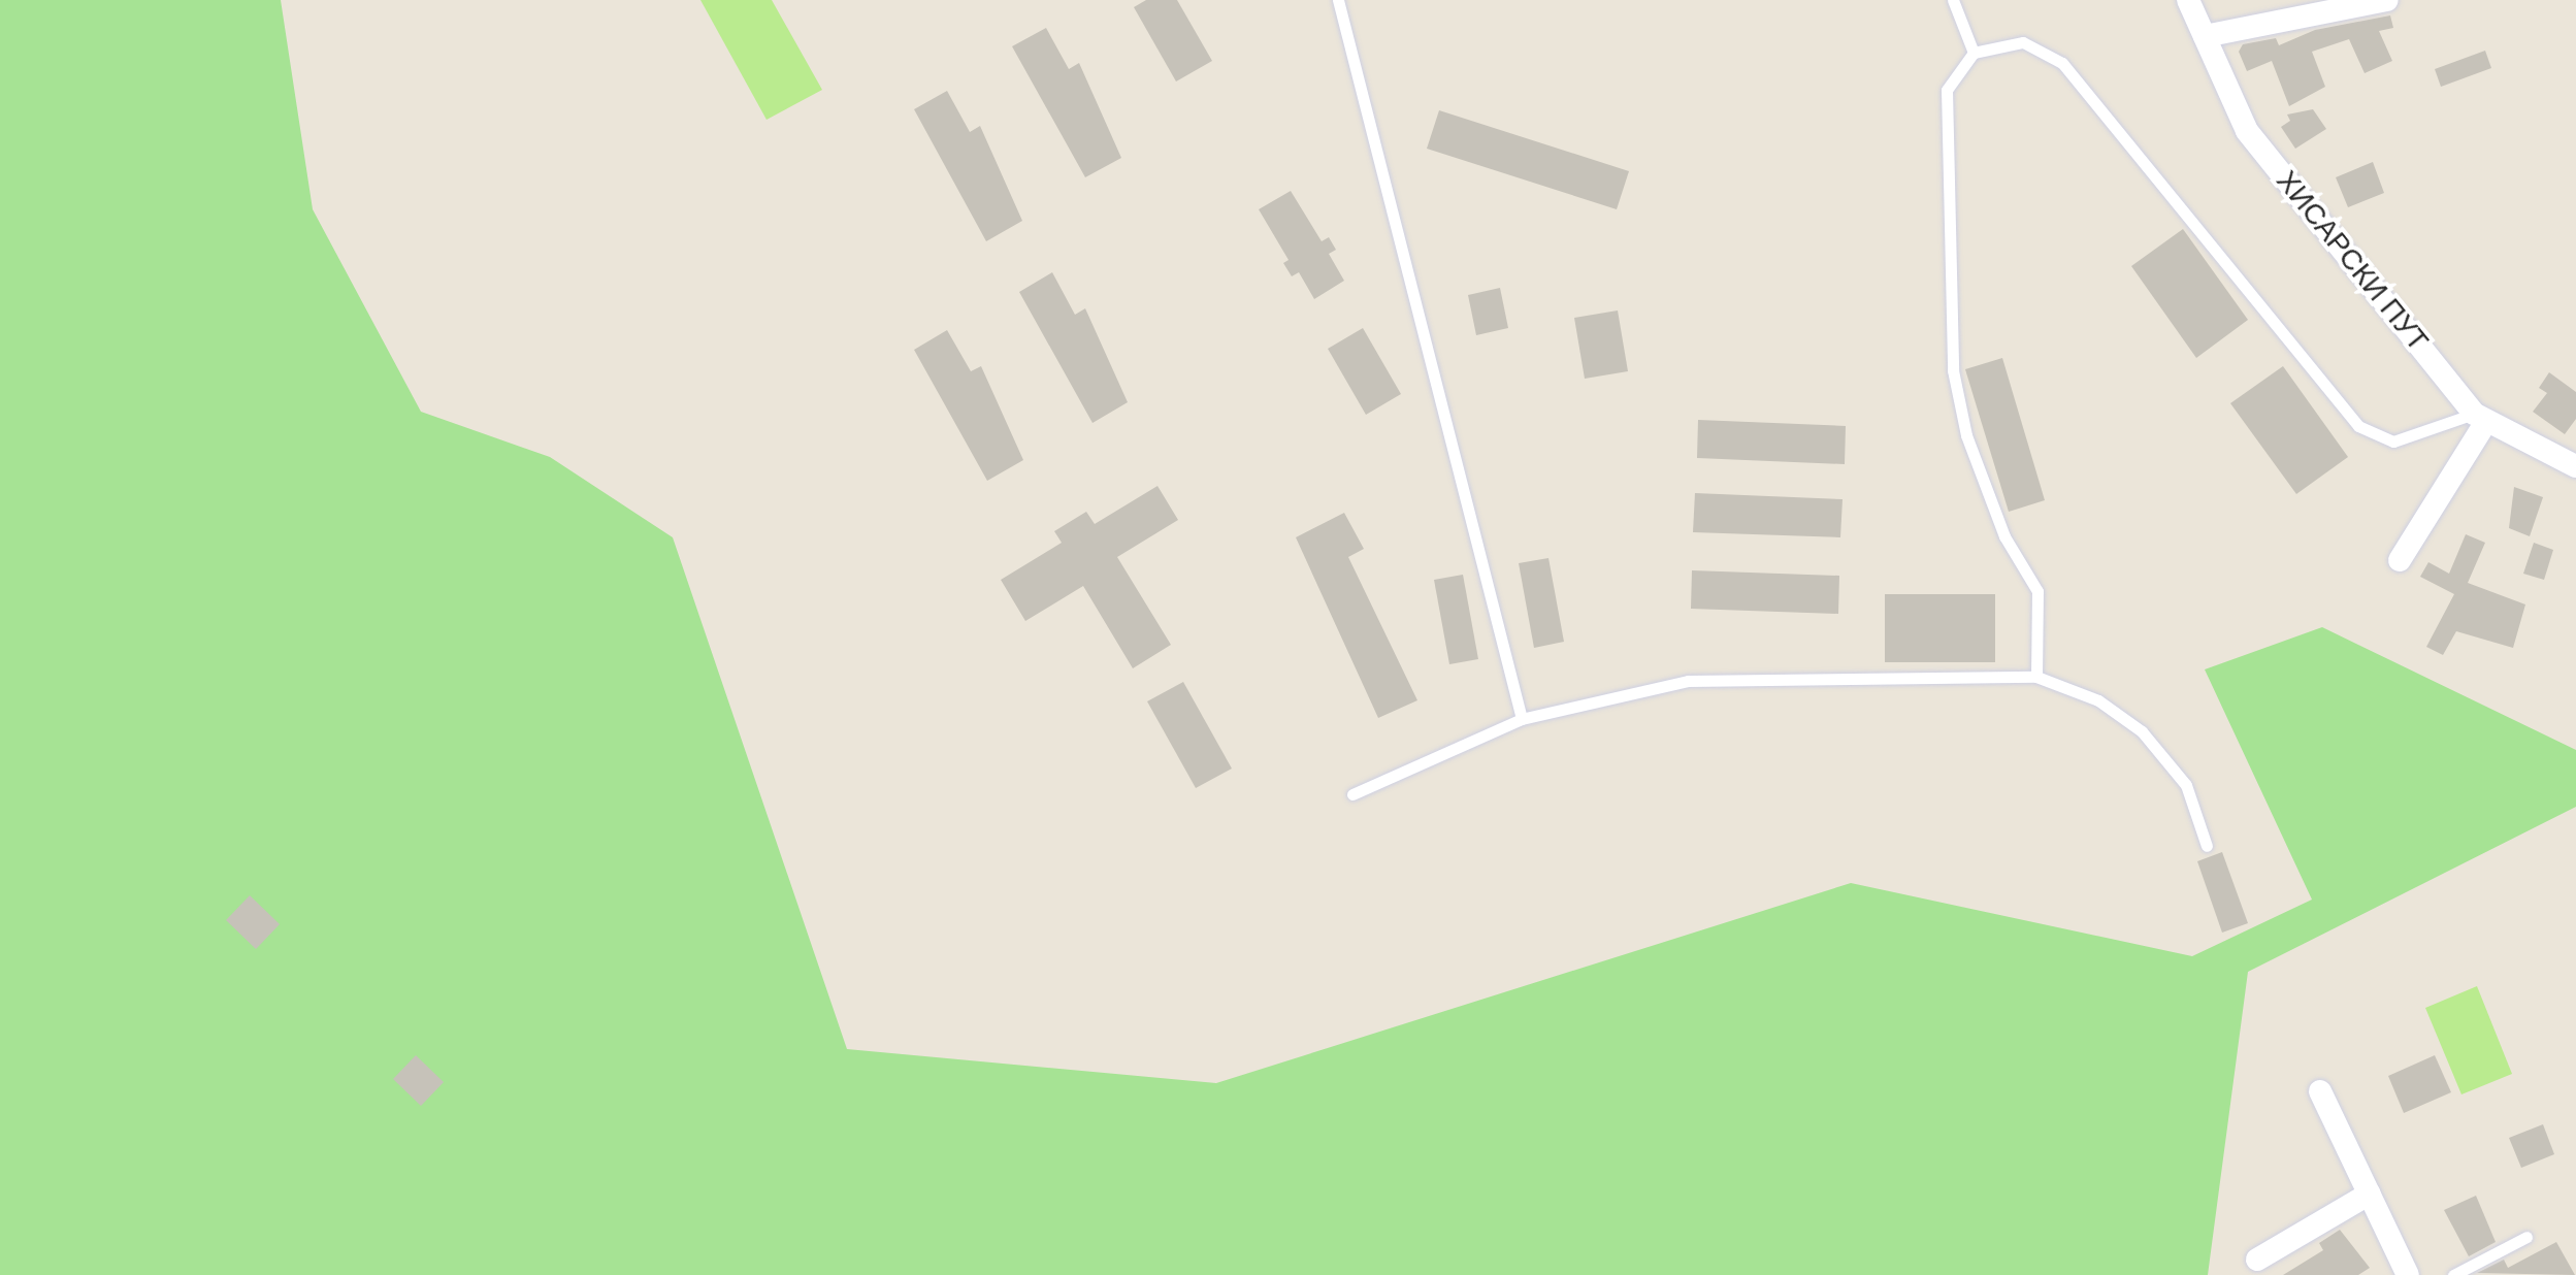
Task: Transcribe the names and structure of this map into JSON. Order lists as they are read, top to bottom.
{
  "streets": {
    "street": ["ХИСАРСКИ ПУТ"]
  }
}
